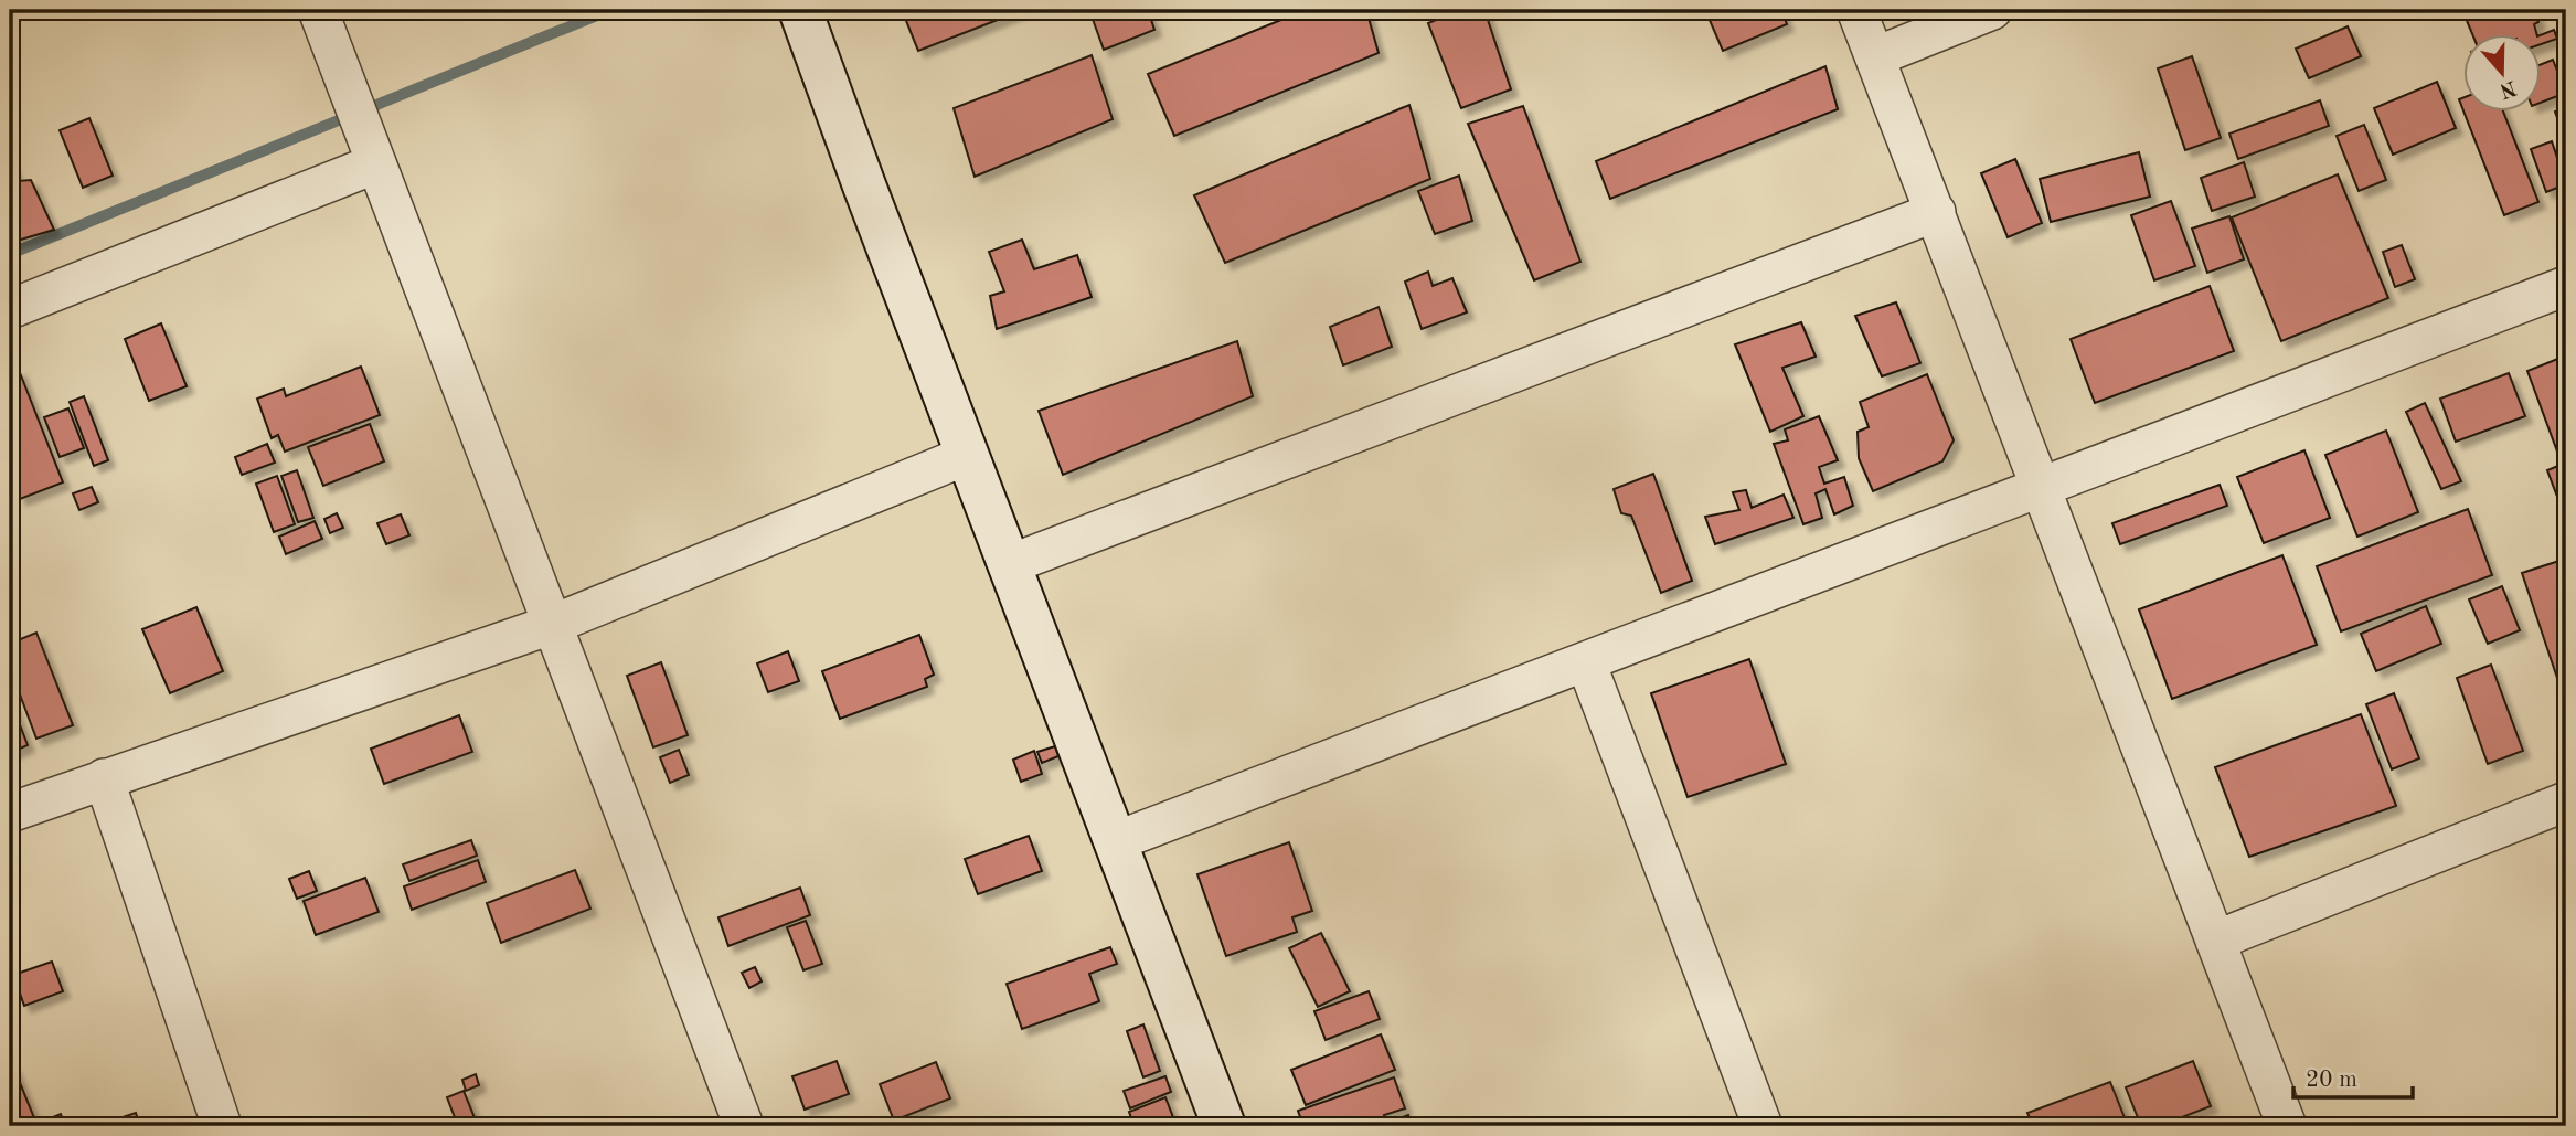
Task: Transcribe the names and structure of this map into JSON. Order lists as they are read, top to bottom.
{
  "scale_bar": "20 m",
  "north": "bottom"
}
